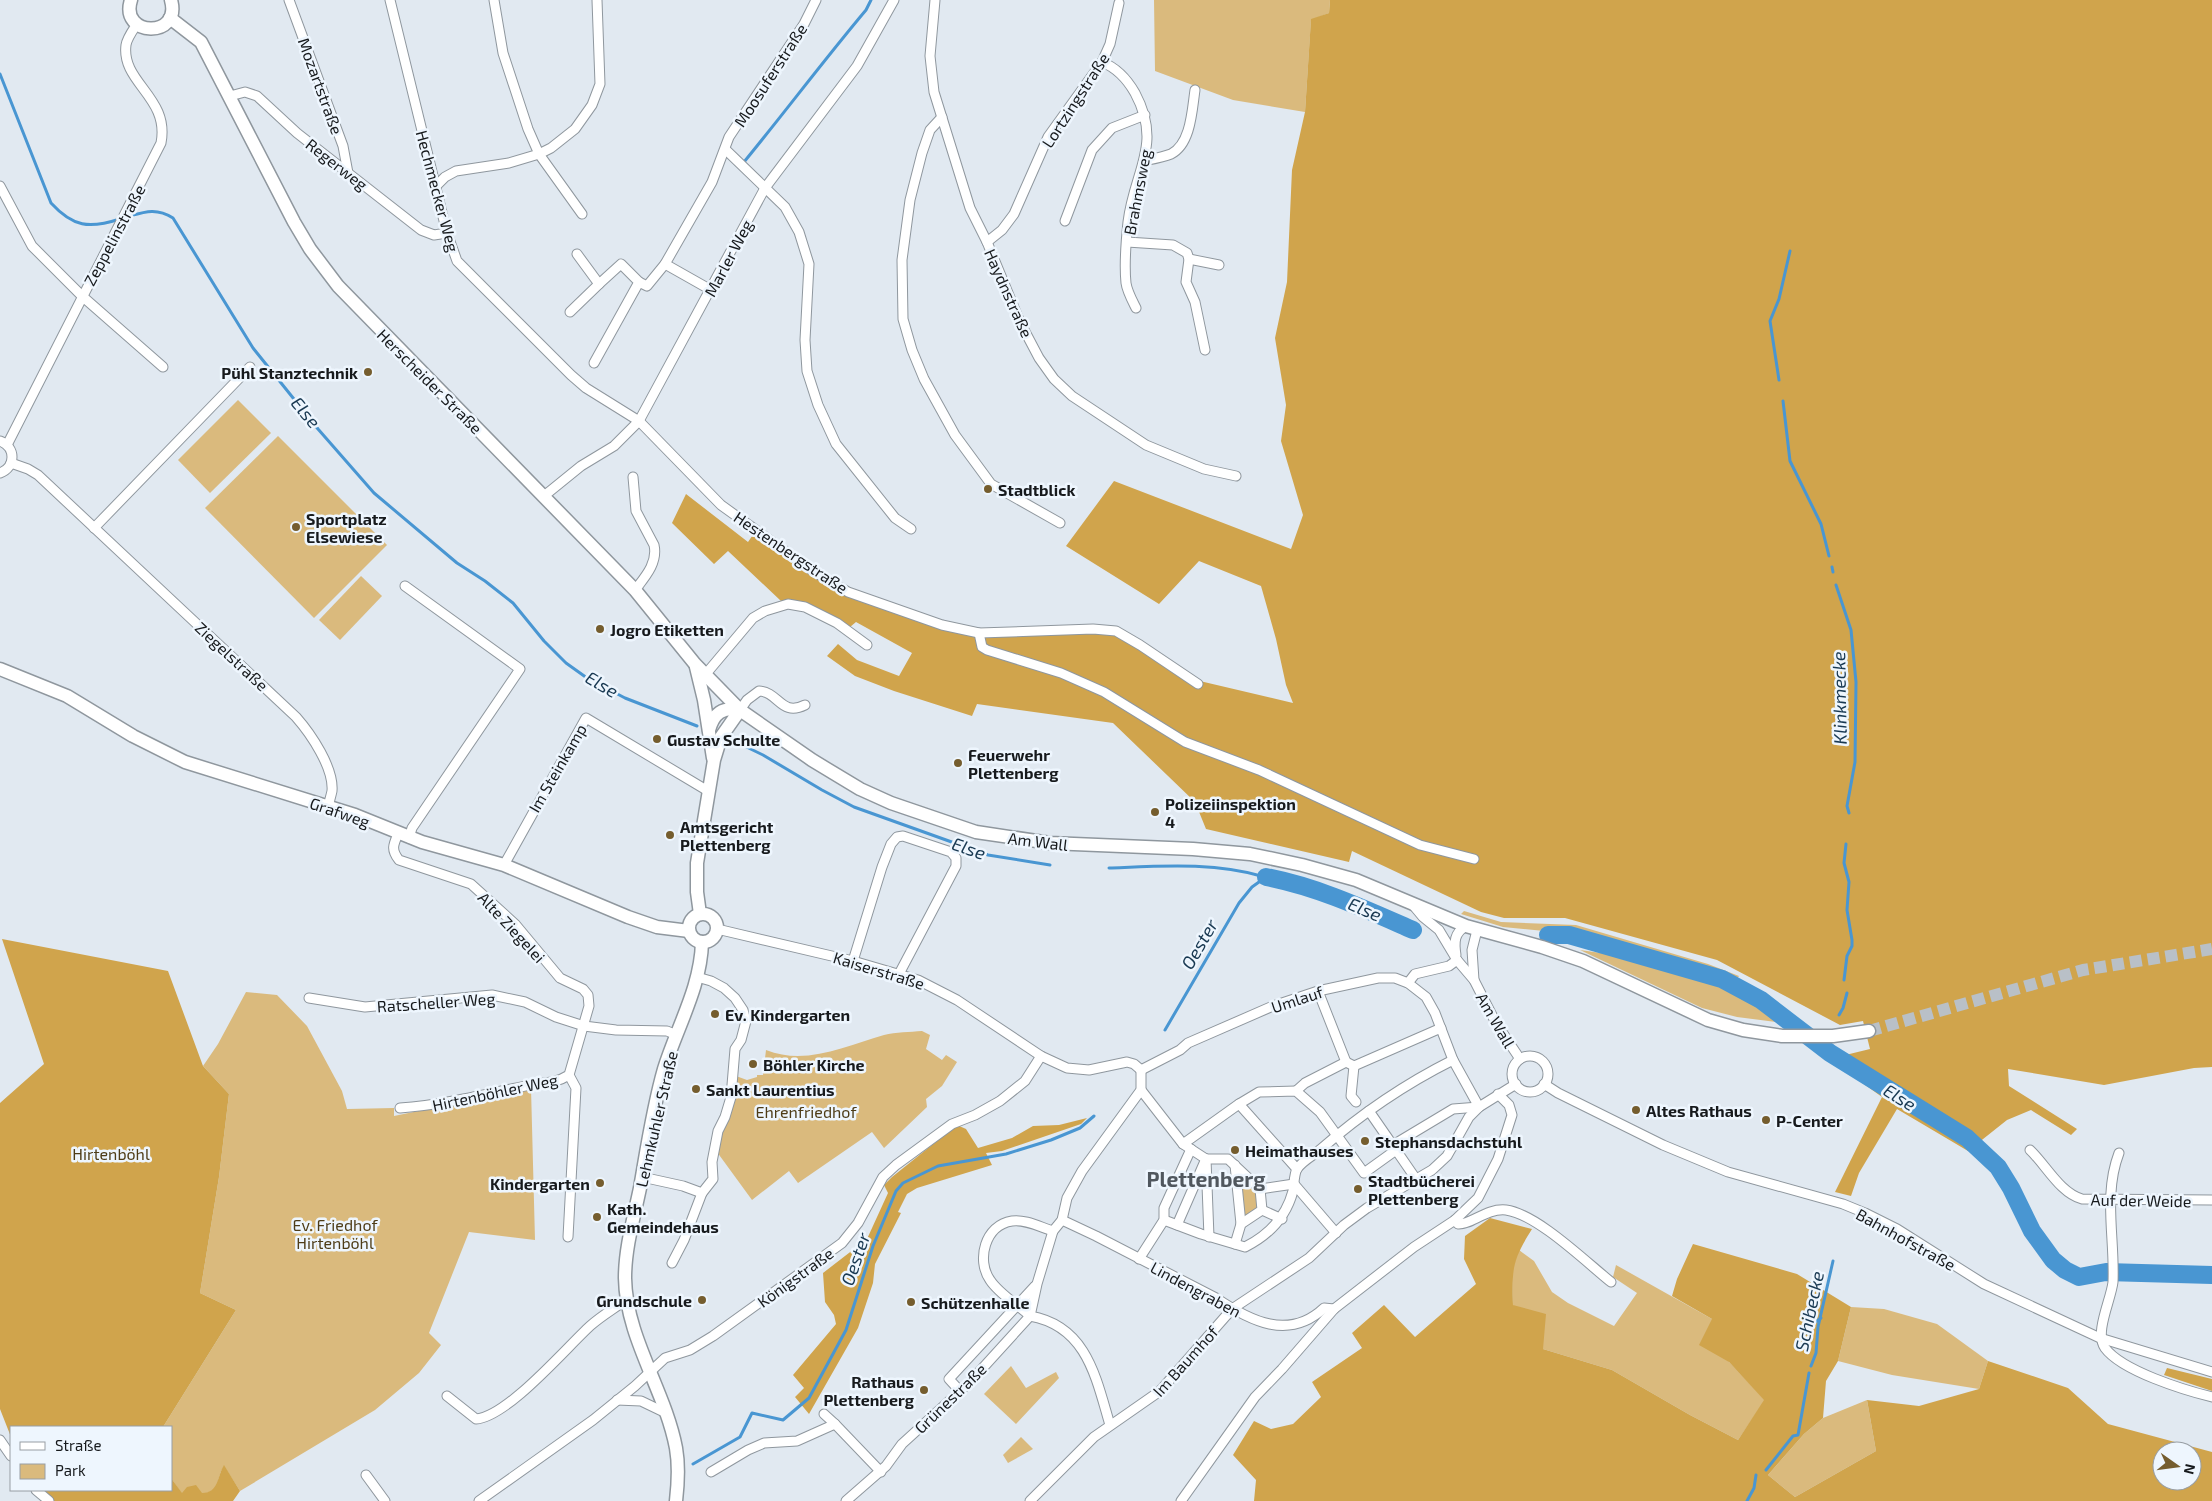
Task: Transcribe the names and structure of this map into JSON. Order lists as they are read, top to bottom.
{
  "streets": {
    "main road": [
      "Herscheider Straße",
      "Grafweg",
      "Am Wall",
      "Lehmkuhler Straße"
    ],
    "street": [
      "Moosuferstraße",
      "Mozartstraße",
      "Lortzingstraße",
      "Regerweg",
      "Hechmecker Weg",
      "Brahmsweg",
      "Zeppelinstraße",
      "Marler Weg",
      "Haydnstraße",
      "Hestenbergstraße",
      "Ziegelstraße",
      "Im Steinkamp",
      "Alte Ziegelei",
      "Kaiserstraße",
      "Umlauf",
      "Ratscheller Weg",
      "Hirtenböhler Weg",
      "Auf der Weide",
      "Bahnhofstraße",
      "Königstraße",
      "Lindengraben",
      "Im Baumhof",
      "Grünestraße"
    ]
  },
  "crossings": [
    ["Mozartstraße", "Regerweg"],
    ["Lortzingstraße", "Brahmsweg"],
    ["Lortzingstraße", "Haydnstraße"],
    ["Regerweg", "Hechmecker Weg"],
    ["Regerweg", "Herscheider Straße"],
    ["Hechmecker Weg", "Marler Weg"],
    ["Hechmecker Weg", "Hestenbergstraße"],
    ["Marler Weg", "Herscheider Straße"],
    ["Marler Weg", "Hestenbergstraße"],
    ["Herscheider Straße", "Am Wall"],
    ["Ziegelstraße", "Grafweg"],
    ["Im Steinkamp", "Grafweg"],
    ["Grafweg", "Alte Ziegelei"],
    ["Grafweg", "Kaiserstraße"],
    ["Grafweg", "Lehmkuhler Straße"],
    ["Am Wall", "Bahnhofstraße"],
    ["Alte Ziegelei", "Ratscheller Weg"],
    ["Alte Ziegelei", "Hirtenböhler Weg"],
    ["Kaiserstraße", "Umlauf"],
    ["Kaiserstraße", "Lehmkuhler Straße"],
    ["Kaiserstraße", "Königstraße"],
    ["Ratscheller Weg", "Hirtenböhler Weg"],
    ["Ratscheller Weg", "Lehmkuhler Straße"],
    ["Lehmkuhler Straße", "Königstraße"],
    ["Lindengraben", "Im Baumhof"]
  ],
  "districts": ["Plettenberg"],
  "water": [
    "Else",
    "Klinkmecke",
    "Oester",
    "Schibecke"
  ],
  "parks": ["Ehrenfriedhof", "Hirtenböhl", "Ev. Friedhof Hirtenböhl"],
  "places": [
    "Pühl Stanztechnik",
    "Stadtblick",
    "Sportplatz Elsewiese",
    "Jogro Etiketten",
    "Gustav Schulte",
    "Feuerwehr Plettenberg",
    "Polizeiinspektion 4",
    "Amtsgericht Plettenberg",
    "Ev. Kindergarten",
    "Böhler Kirche",
    "Sankt Laurentius",
    "Altes Rathaus",
    "P-Center",
    "Stephansdachstuhl",
    "Heimathauses",
    "Kindergarten",
    "Stadtbücherei Plettenberg",
    "Kath. Gemeindehaus",
    "Grundschule",
    "Schützenhalle",
    "Rathaus Plettenberg"
  ],
  "legend": ["Straße", "Park"],
  "north": "right"
}
